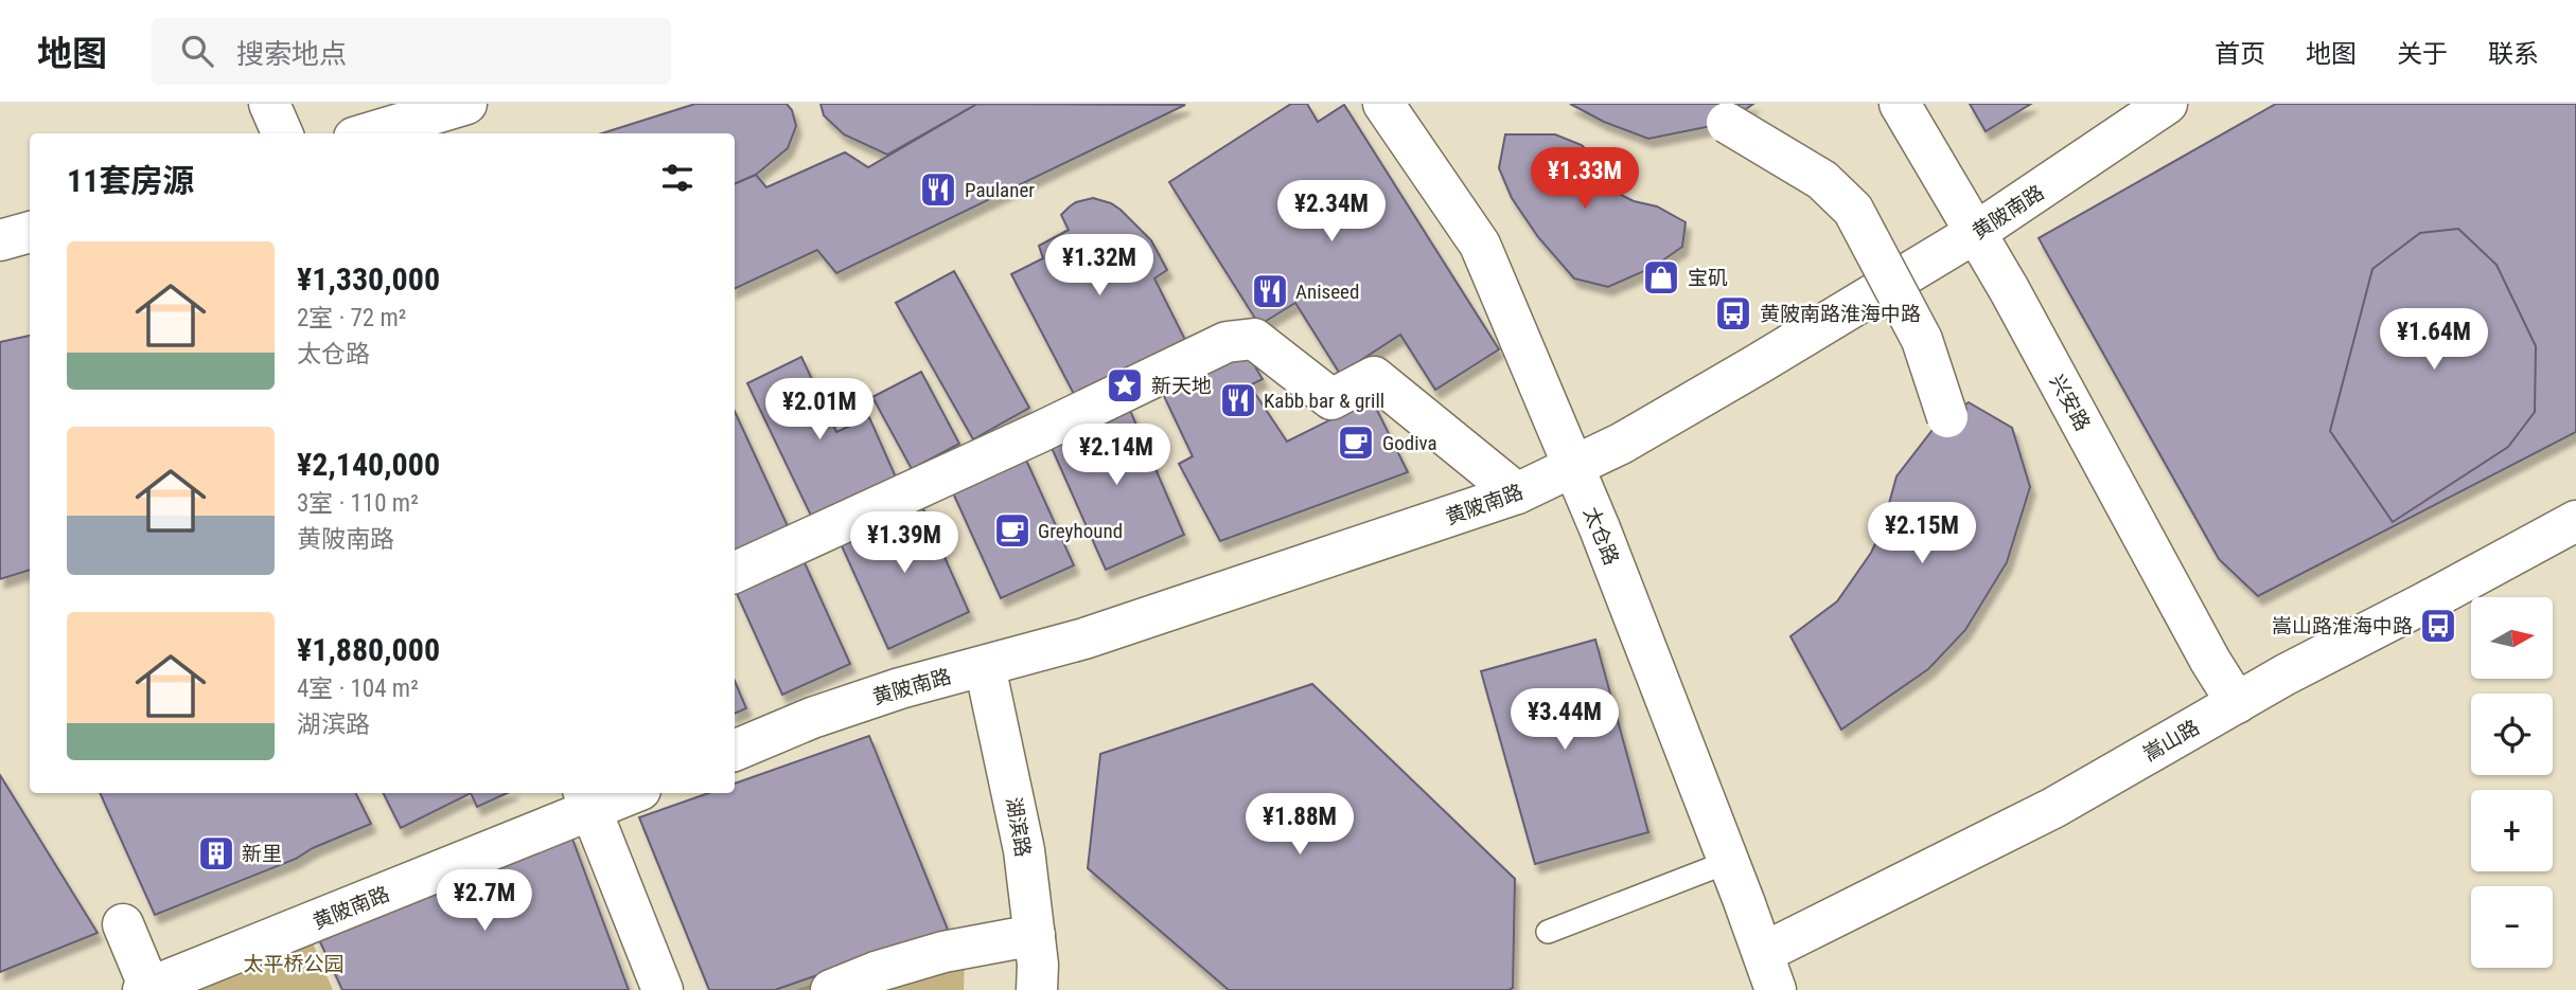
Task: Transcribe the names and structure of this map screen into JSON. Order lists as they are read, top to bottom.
{
  "streets": {
    "street": [
      "黄陂南路",
      "兴安路",
      "太仓路",
      "嵩山路",
      "湖滨路"
    ]
  },
  "crossings": [
    ["黄陂南路", "兴安路"],
    ["黄陂南路", "太仓路"],
    ["黄陂南路", "湖滨路"],
    ["兴安路", "嵩山路"],
    ["太仓路", "嵩山路"]
  ],
  "parks": ["太平桥公园"],
  "places": {
    "restaurant": ["Paulaner", "Aniseed", "Kabb bar & grill"],
    "shop": ["宝矶"],
    "bus stop": ["黄陂南路淮海中路", "嵩山路淮海中路"],
    "place": ["新天地"],
    "cafe": ["Godiva", "Greyhound"],
    "building": ["新里"]
  },
  "north": "right",
  "page": {
    "header": "地图",
    "search": "搜索地点",
    "nav": [
      "首页",
      "地图",
      "关于",
      "联系"
    ],
    "heading": "11套房源",
    "price": [
      "¥1.33M",
      "¥2.34M",
      "¥1.32M",
      "¥1.64M",
      "¥2.01M",
      "¥2.14M",
      "¥2.15M",
      "¥1.39M",
      "¥3.44M",
      "¥1.88M",
      "¥2.7M"
    ],
    "list": [
      {
        "name": "¥1,330,000",
        "note": "2室 · 72 m² · 太仓路"
      },
      {
        "name": "¥2,140,000",
        "note": "3室 · 110 m² · 黄陂南路"
      },
      {
        "name": "¥1,880,000",
        "note": "4室 · 104 m² · 湖滨路"
      }
    ],
    "map_buttons": ["+", "−"]
  }
}
